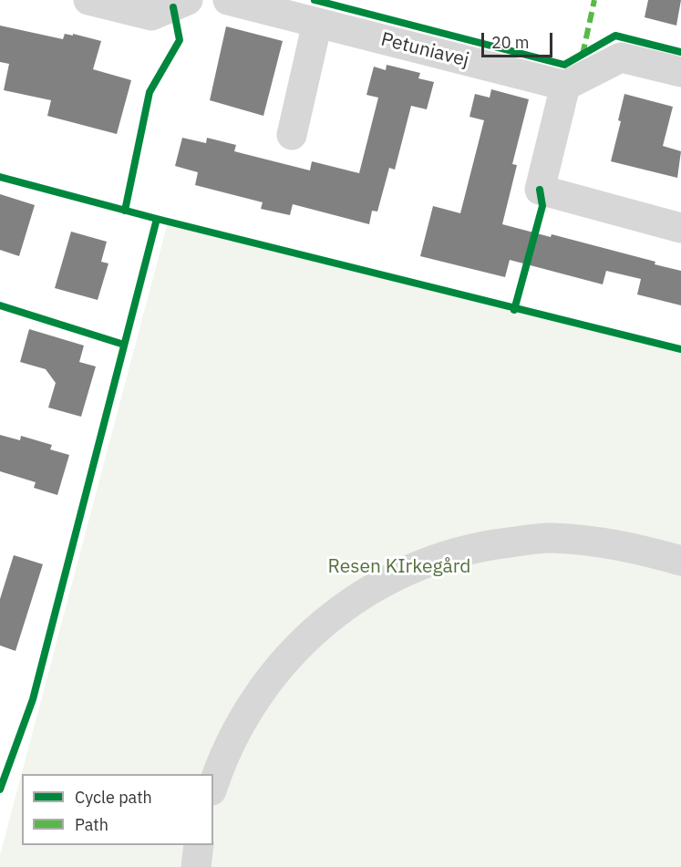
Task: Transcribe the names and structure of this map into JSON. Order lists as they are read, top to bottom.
{
  "streets": {
    "street": ["Petuniavej"]
  },
  "parks": ["Resen KIrkegård"],
  "legend": ["Cycle path", "Path"],
  "scale_bar": "20 m"
}
